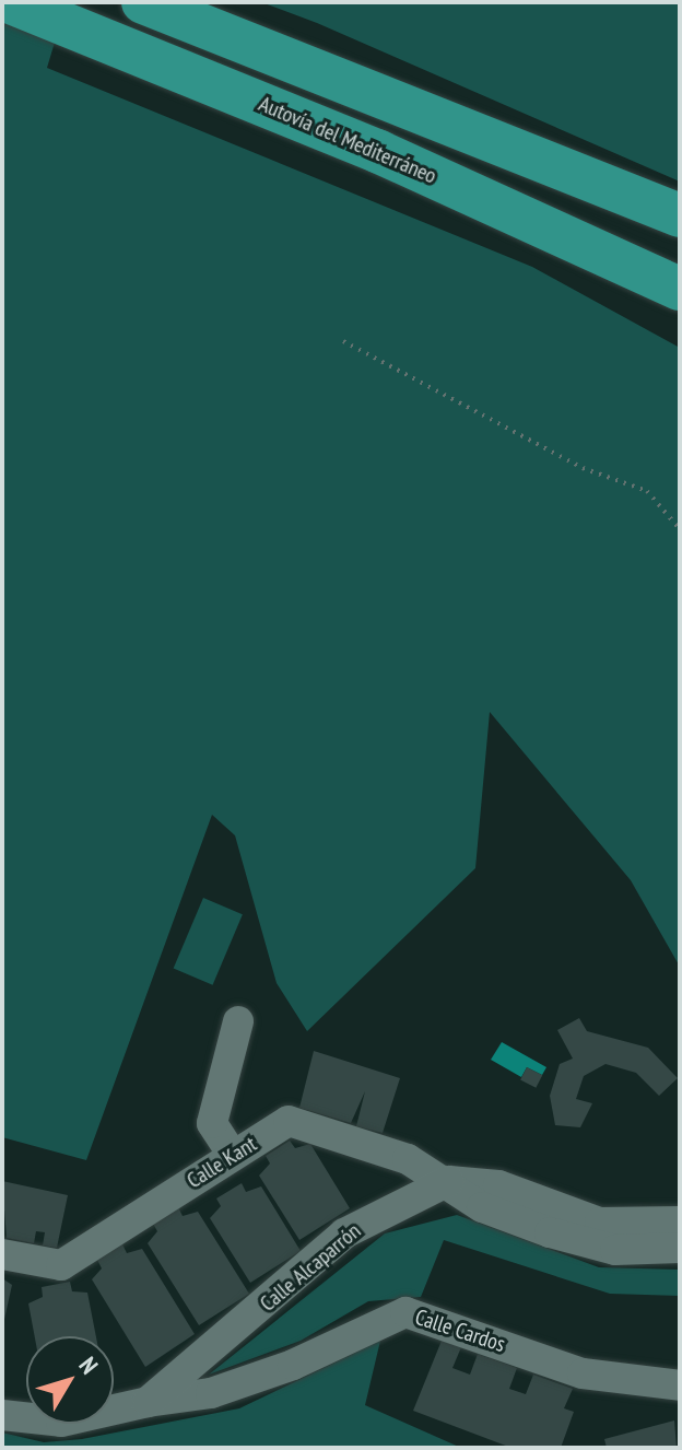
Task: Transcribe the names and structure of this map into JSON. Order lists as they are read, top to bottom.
{
  "streets": {
    "highway": ["Autovía del Mediterráneo"],
    "street": ["Calle Kant", "Calle Alcaparrón", "Calle Cardos"]
  },
  "crossings": [
    ["Calle Kant", "Calle Alcaparrón"],
    ["Calle Alcaparrón", "Calle Cardos"]
  ],
  "north": "top right"
}
